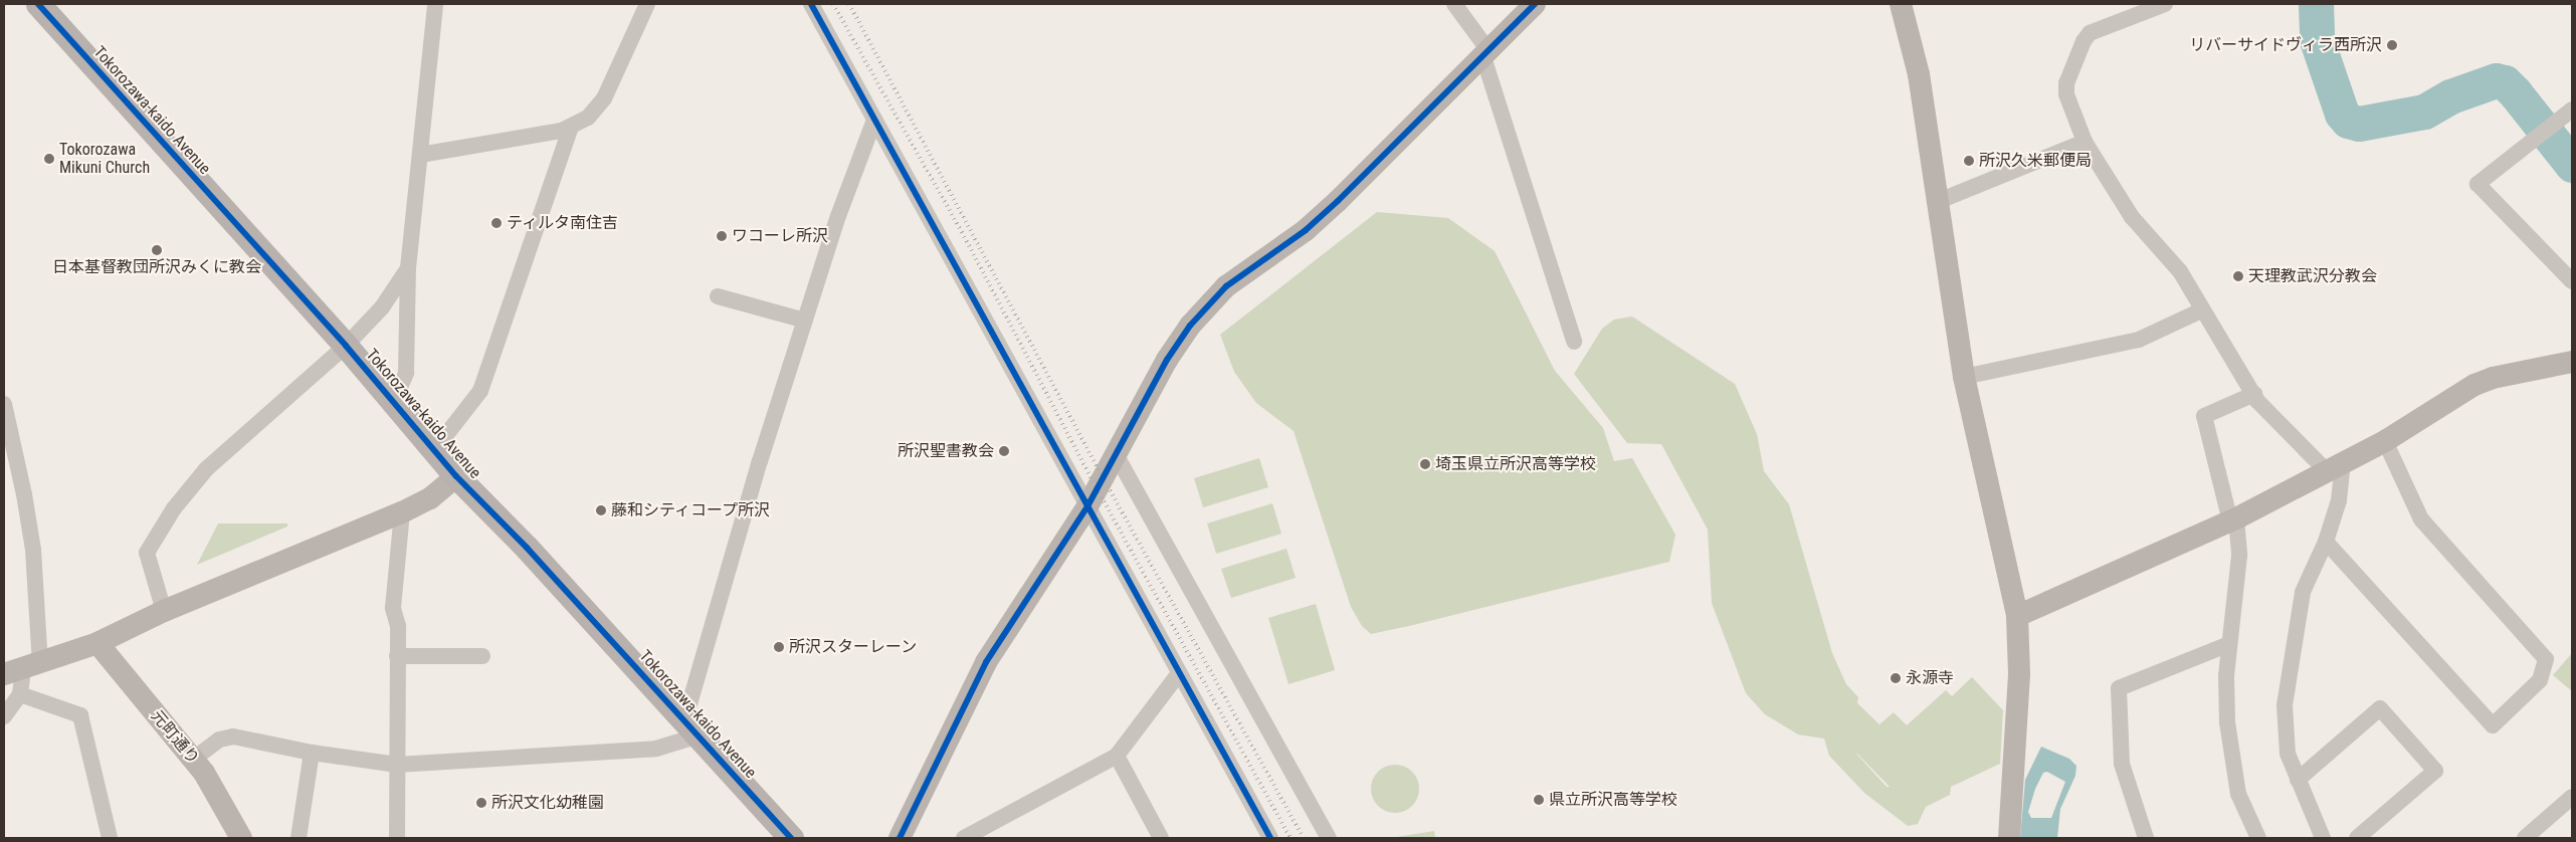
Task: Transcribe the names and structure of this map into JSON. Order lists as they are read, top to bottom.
{
  "streets": {
    "main road": ["Tokorozawa-kaido Avenue"],
    "street": ["元町通り"]
  },
  "places": [
    "リバーサイドヴィラ西所沢",
    "Tokorozawa Mikuni Church",
    "所沢久米郵便局",
    "ティルタ南住吉",
    "ワコーレ所沢",
    "日本基督教団所沢みくに教会",
    "天理教武沢分教会",
    "所沢聖書教会",
    "埼玉県立所沢高等学校",
    "藤和シティコープ所沢",
    "所沢スターレーン",
    "永源寺",
    "県立所沢高等学校",
    "所沢文化幼稚園"
  ]
}
